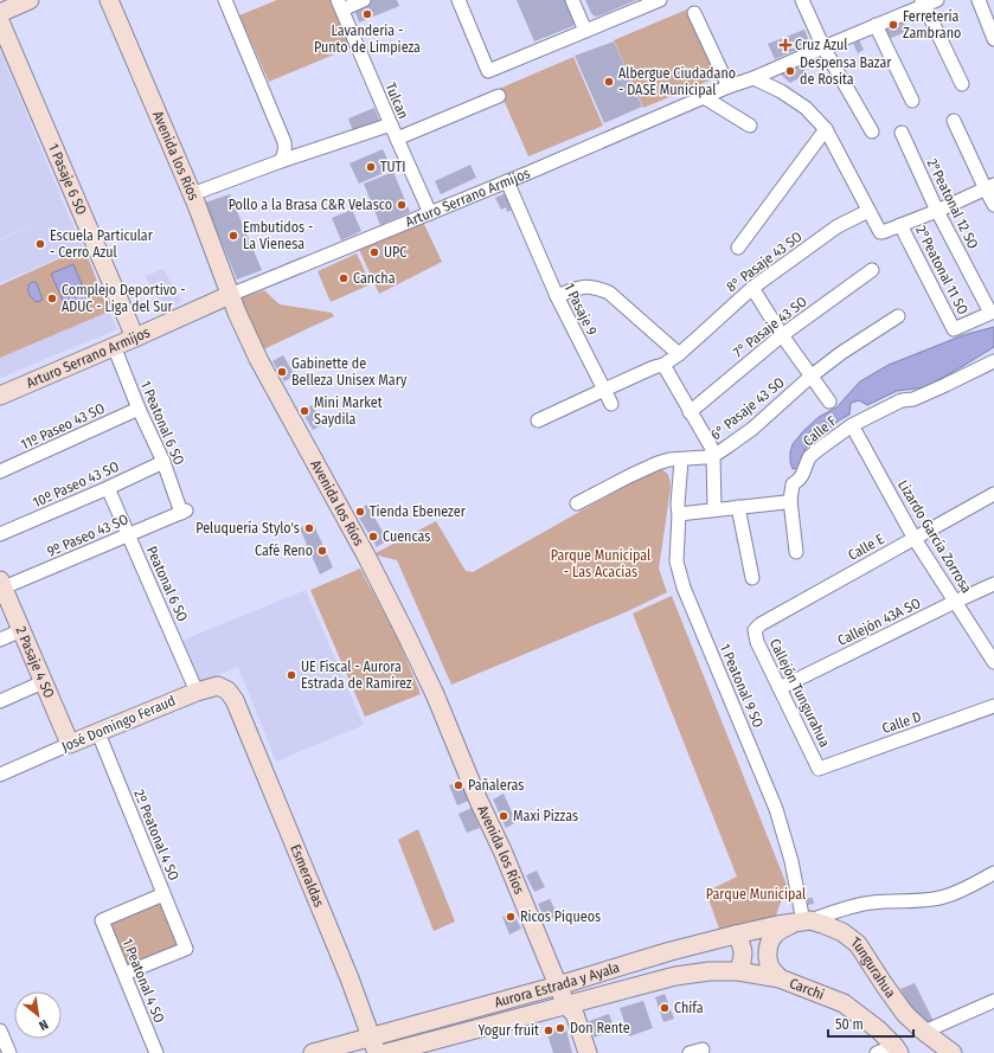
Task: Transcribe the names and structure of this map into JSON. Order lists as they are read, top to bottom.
{
  "streets": {
    "street": [
      "Tulcan",
      "Avenida los Ríos",
      "1 Pasaje 6 SO",
      "Arturo Serrano Armijos",
      "2°Peatonal 12 SO",
      "8° Pasaje 43 SO",
      "2°Peatonal 11 SO",
      "1 Pasaje 9",
      "7° Pasaje 43 SO",
      "6° Pasaje 43 SO",
      "1 Peatonal 6 SO",
      "11º Paseo 43 SO",
      "Calle F",
      "10º Paseo 43 SO",
      "9º Paseo 43 SO",
      "Lizardo García Zorrosa",
      "Calle E",
      "Peatonal 6 SO",
      "Callejón 43A SO",
      "2 Pasaje 4 SO",
      "1 Peatonal 9 SO",
      "Callejón Tungurahua",
      "Calle D",
      "José Domingo Feraud",
      "2º Peatonal 4 SO",
      "Esmeraldas",
      "Tungurahua",
      "1 Peatonal 4 SO",
      "Aurora Estrada y Ayala",
      "Carchi"
    ]
  },
  "crossings": [
    ["Tulcan", "Arturo Serrano Armijos"],
    ["Avenida los Ríos", "Arturo Serrano Armijos"],
    ["Avenida los Ríos", "Aurora Estrada y Ayala"],
    ["1 Pasaje 6 SO", "Arturo Serrano Armijos"],
    ["Arturo Serrano Armijos", "1 Pasaje 9"],
    ["Arturo Serrano Armijos", "1 Peatonal 6 SO"],
    ["2°Peatonal 12 SO", "2°Peatonal 11 SO"],
    ["6° Pasaje 43 SO", "1 Peatonal 9 SO"],
    ["1 Peatonal 6 SO", "11º Paseo 43 SO"],
    ["1 Peatonal 6 SO", "10º Paseo 43 SO"],
    ["1 Peatonal 6 SO", "9º Paseo 43 SO"],
    ["Calle F", "Lizardo García Zorrosa"],
    ["10º Paseo 43 SO", "Peatonal 6 SO"],
    ["9º Paseo 43 SO", "Peatonal 6 SO"],
    ["9º Paseo 43 SO", "2 Pasaje 4 SO"],
    ["Lizardo García Zorrosa", "Calle E"],
    ["Lizardo García Zorrosa", "Callejón 43A SO"],
    ["Calle E", "Callejón Tungurahua"],
    ["Peatonal 6 SO", "José Domingo Feraud"],
    ["Callejón 43A SO", "Callejón Tungurahua"],
    ["2 Pasaje 4 SO", "José Domingo Feraud"],
    ["1 Peatonal 9 SO", "Tungurahua"],
    ["1 Peatonal 9 SO", "Aurora Estrada y Ayala"],
    ["Callejón Tungurahua", "Calle D"],
    ["José Domingo Feraud", "2º Peatonal 4 SO"],
    ["José Domingo Feraud", "Esmeraldas"],
    ["2º Peatonal 4 SO", "1 Peatonal 4 SO"],
    ["Esmeraldas", "Aurora Estrada y Ayala"],
    ["Tungurahua", "Aurora Estrada y Ayala"],
    ["Aurora Estrada y Ayala", "Carchi"]
  ],
  "parks": ["Parque Municipal - Las Acacias", "Parque Municipal"],
  "places": {
    "other": [
      "Lavanderia - Punto de Limpieza",
      "Ferretería Zambrano",
      "Despensa Bazar de Rosita",
      "Albergue Ciudadano - DASE Municipal",
      "TUTI",
      "Pollo a la Brasa C&R Velasco",
      "Embutidos - La Vienesa",
      "Escuela Particular - Cerro Azul",
      "UPC",
      "Cancha",
      "Complejo Deportivo - ADUC - Liga del Sur",
      "Gabinette de Belleza Unisex Mary",
      "Mini Market Saydila",
      "Tienda Ebenezer",
      "Peluquería Stylo's",
      "Cuencas",
      "Café Reno",
      "UE Fiscal - Aurora Estrada de Ramirez",
      "Pañaleras",
      "Maxi Pizzas",
      "Ricos Piqueos",
      "Chifa",
      "Don Rente",
      "Yogur fruit"
    ],
    "health": ["Cruz Azul"]
  },
  "scale_bar": "50 m",
  "north": "bottom right"
}
